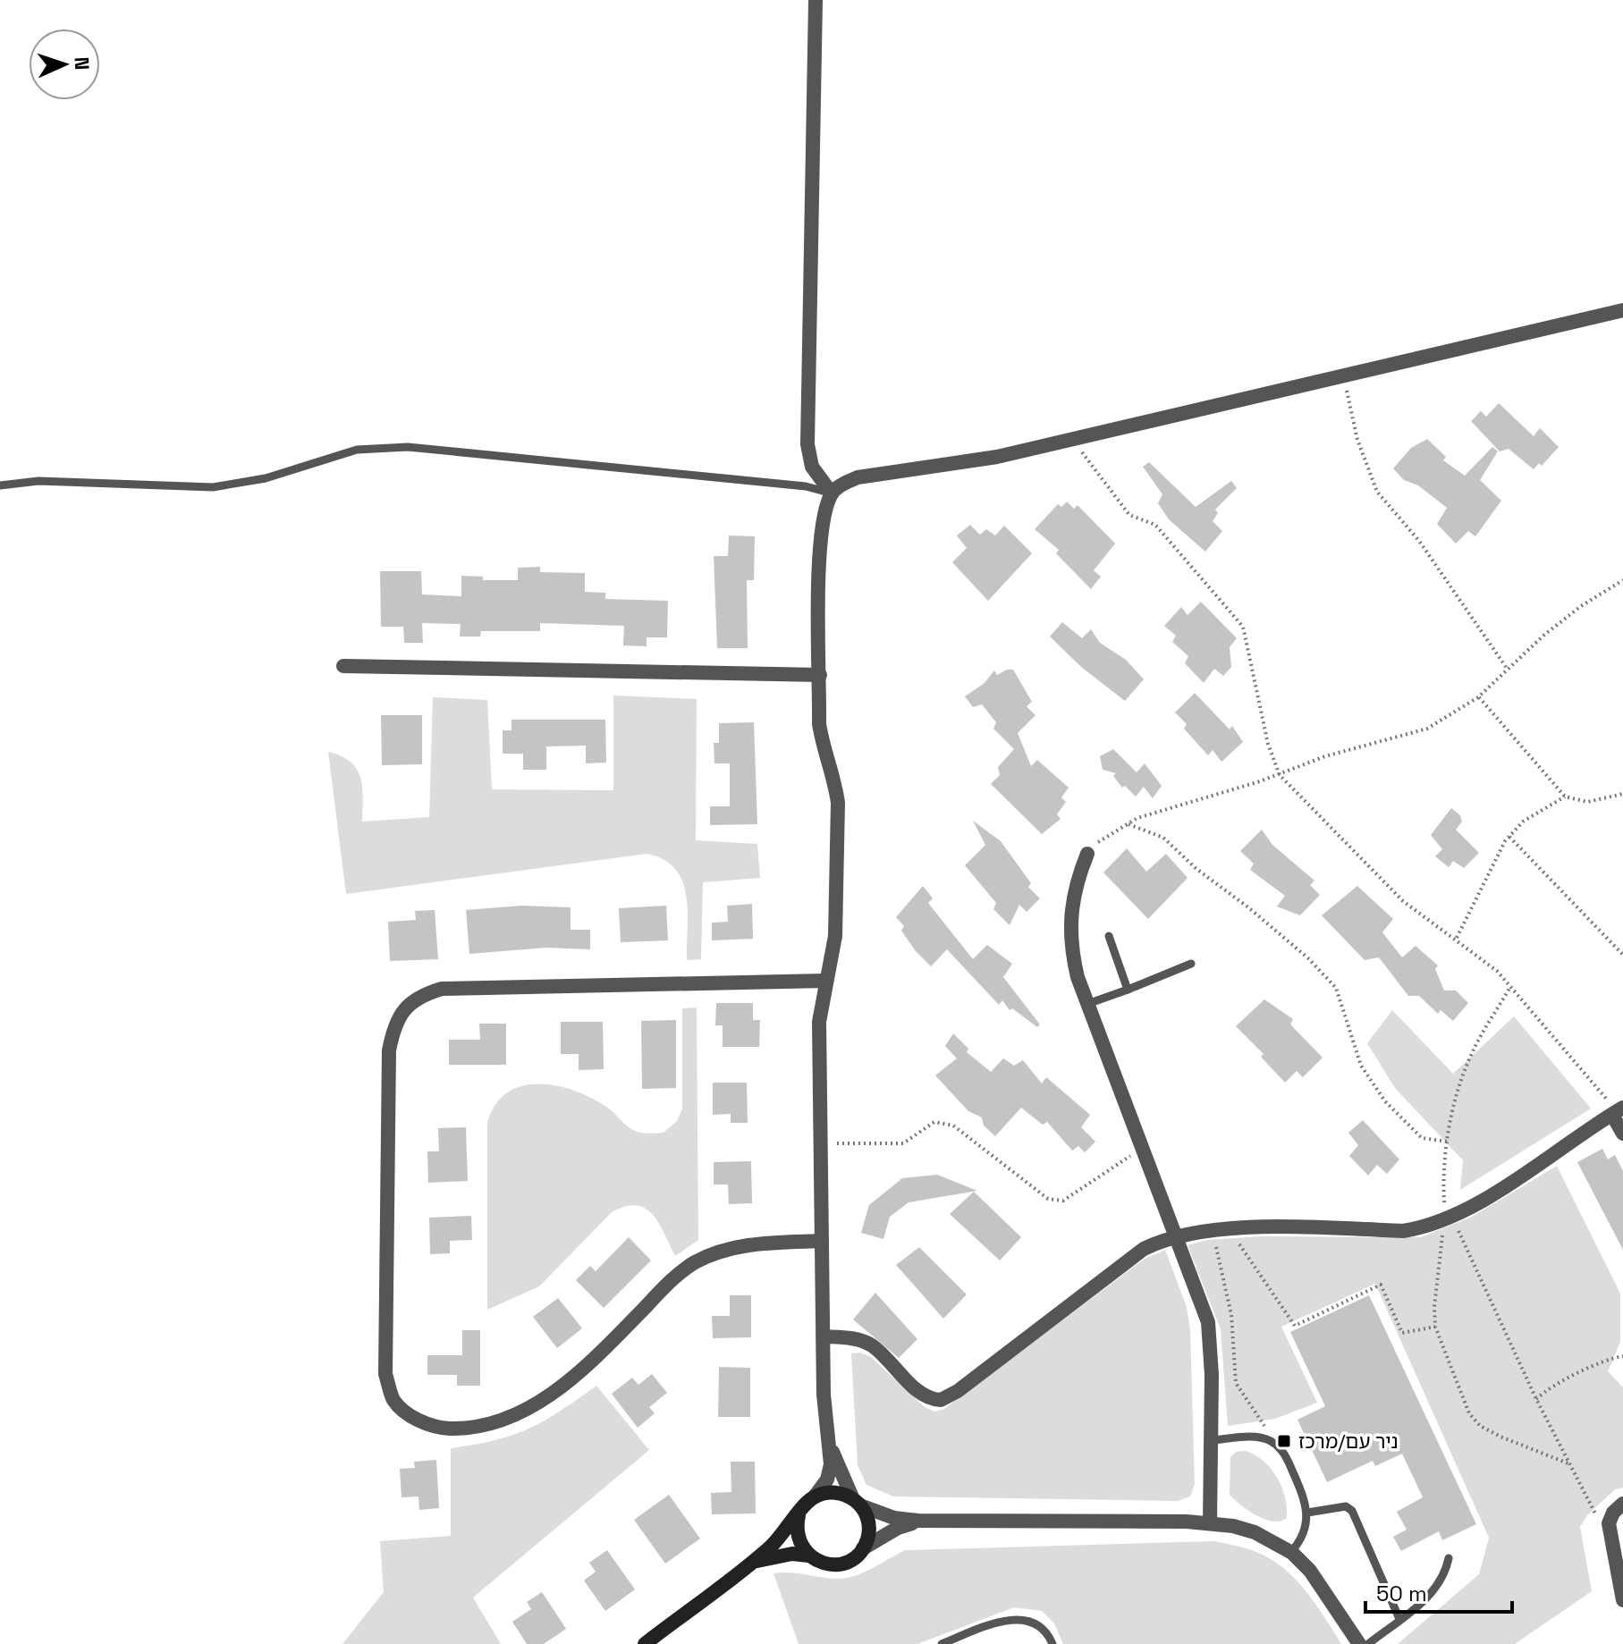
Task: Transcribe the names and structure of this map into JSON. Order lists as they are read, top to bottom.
{
  "places": {
    "transit": ["ניר עם/מרכז"]
  },
  "scale_bar": "50 m",
  "north": "right"
}
